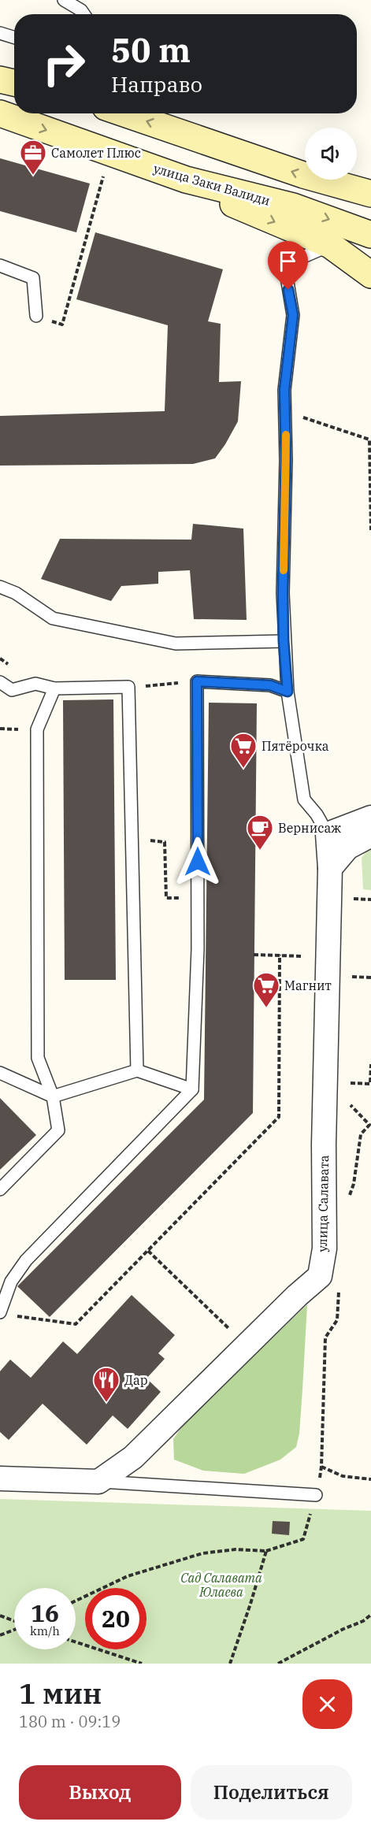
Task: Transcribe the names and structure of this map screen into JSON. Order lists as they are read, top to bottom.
{
  "streets": {
    "main road": ["улица Заки Валиди"],
    "street": ["улица Салавата"]
  },
  "parks": ["Сад Салавата Юлаева"],
  "places": {
    "office": ["Самолет Плюс"],
    "supermarket": ["Пятёрочка", "Магнит"],
    "cafe": ["Вернисаж"],
    "restaurant": ["Дар"]
  },
  "page": {
    "turn": ["50 m", "Направо"],
    "speed": "16 km/h",
    "limit": "20",
    "heading": ["1 мин", "180 m · 09:19"],
    "buttons": ["Выход", "Поделиться"]
  }
}
